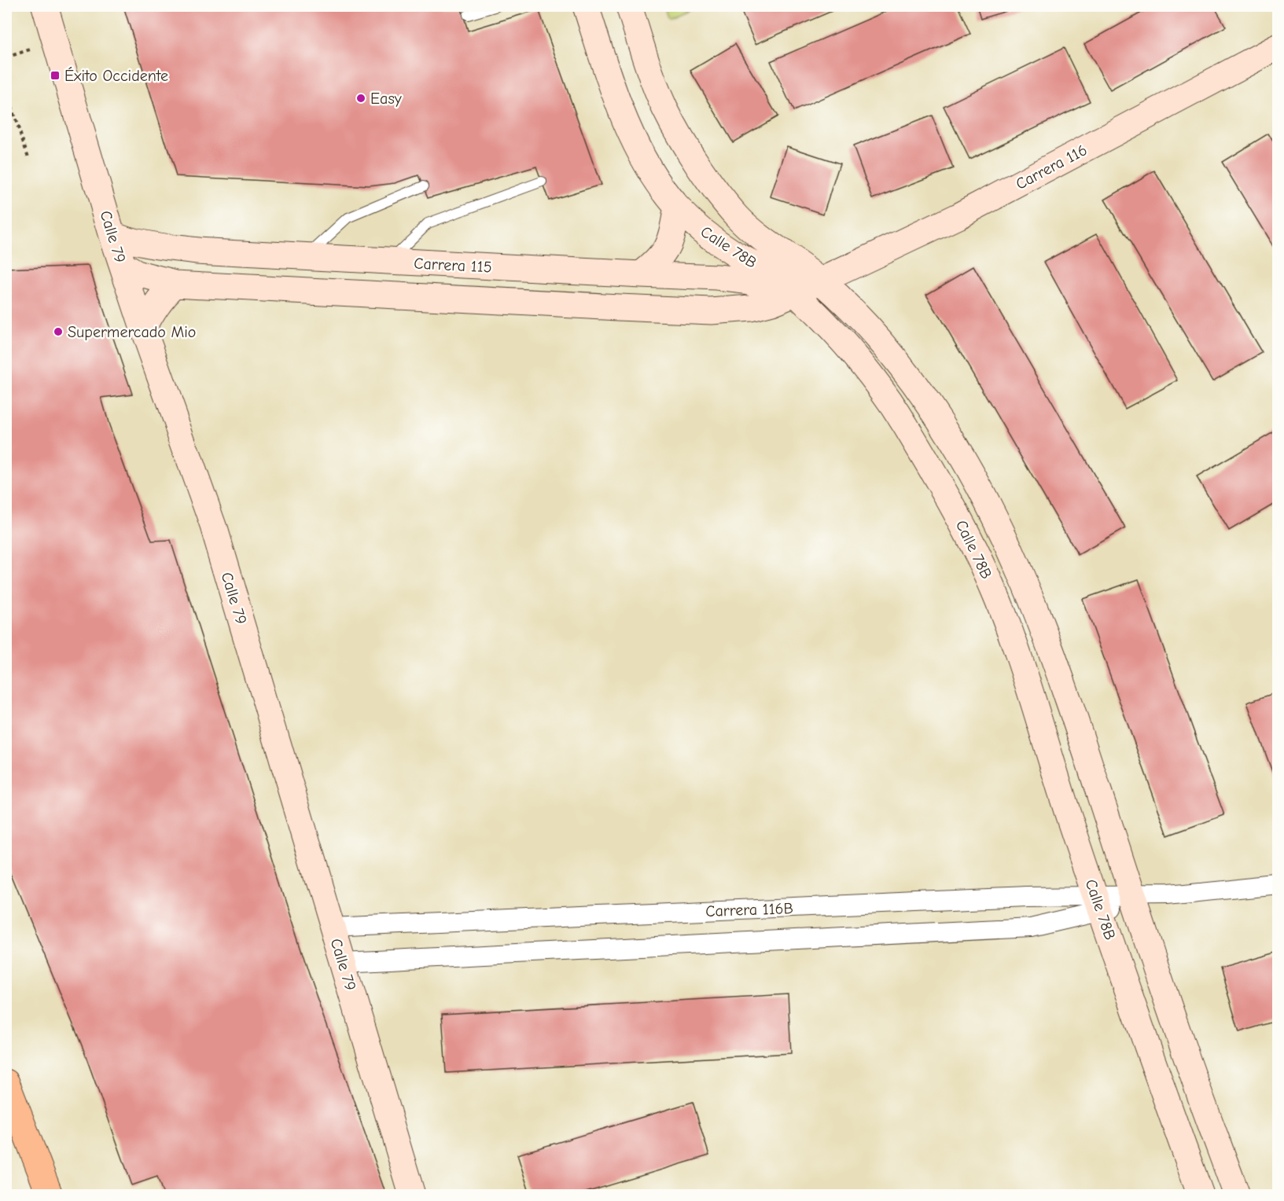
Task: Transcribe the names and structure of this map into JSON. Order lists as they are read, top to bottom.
{
  "streets": {
    "street": [
      "Carrera 116",
      "Calle 79",
      "Calle 78B",
      "Carrera 115",
      "Carrera 116B"
    ]
  },
  "crossings": [
    ["Carrera 116", "Calle 78B"],
    ["Calle 79", "Carrera 115"],
    ["Calle 79", "Carrera 116B"],
    ["Calle 78B", "Carrera 115"],
    ["Calle 78B", "Carrera 116B"]
  ],
  "places": {
    "transit": ["Éxito Occidente"],
    "other": ["Easy", "Supermercado Mio"]
  }
}
